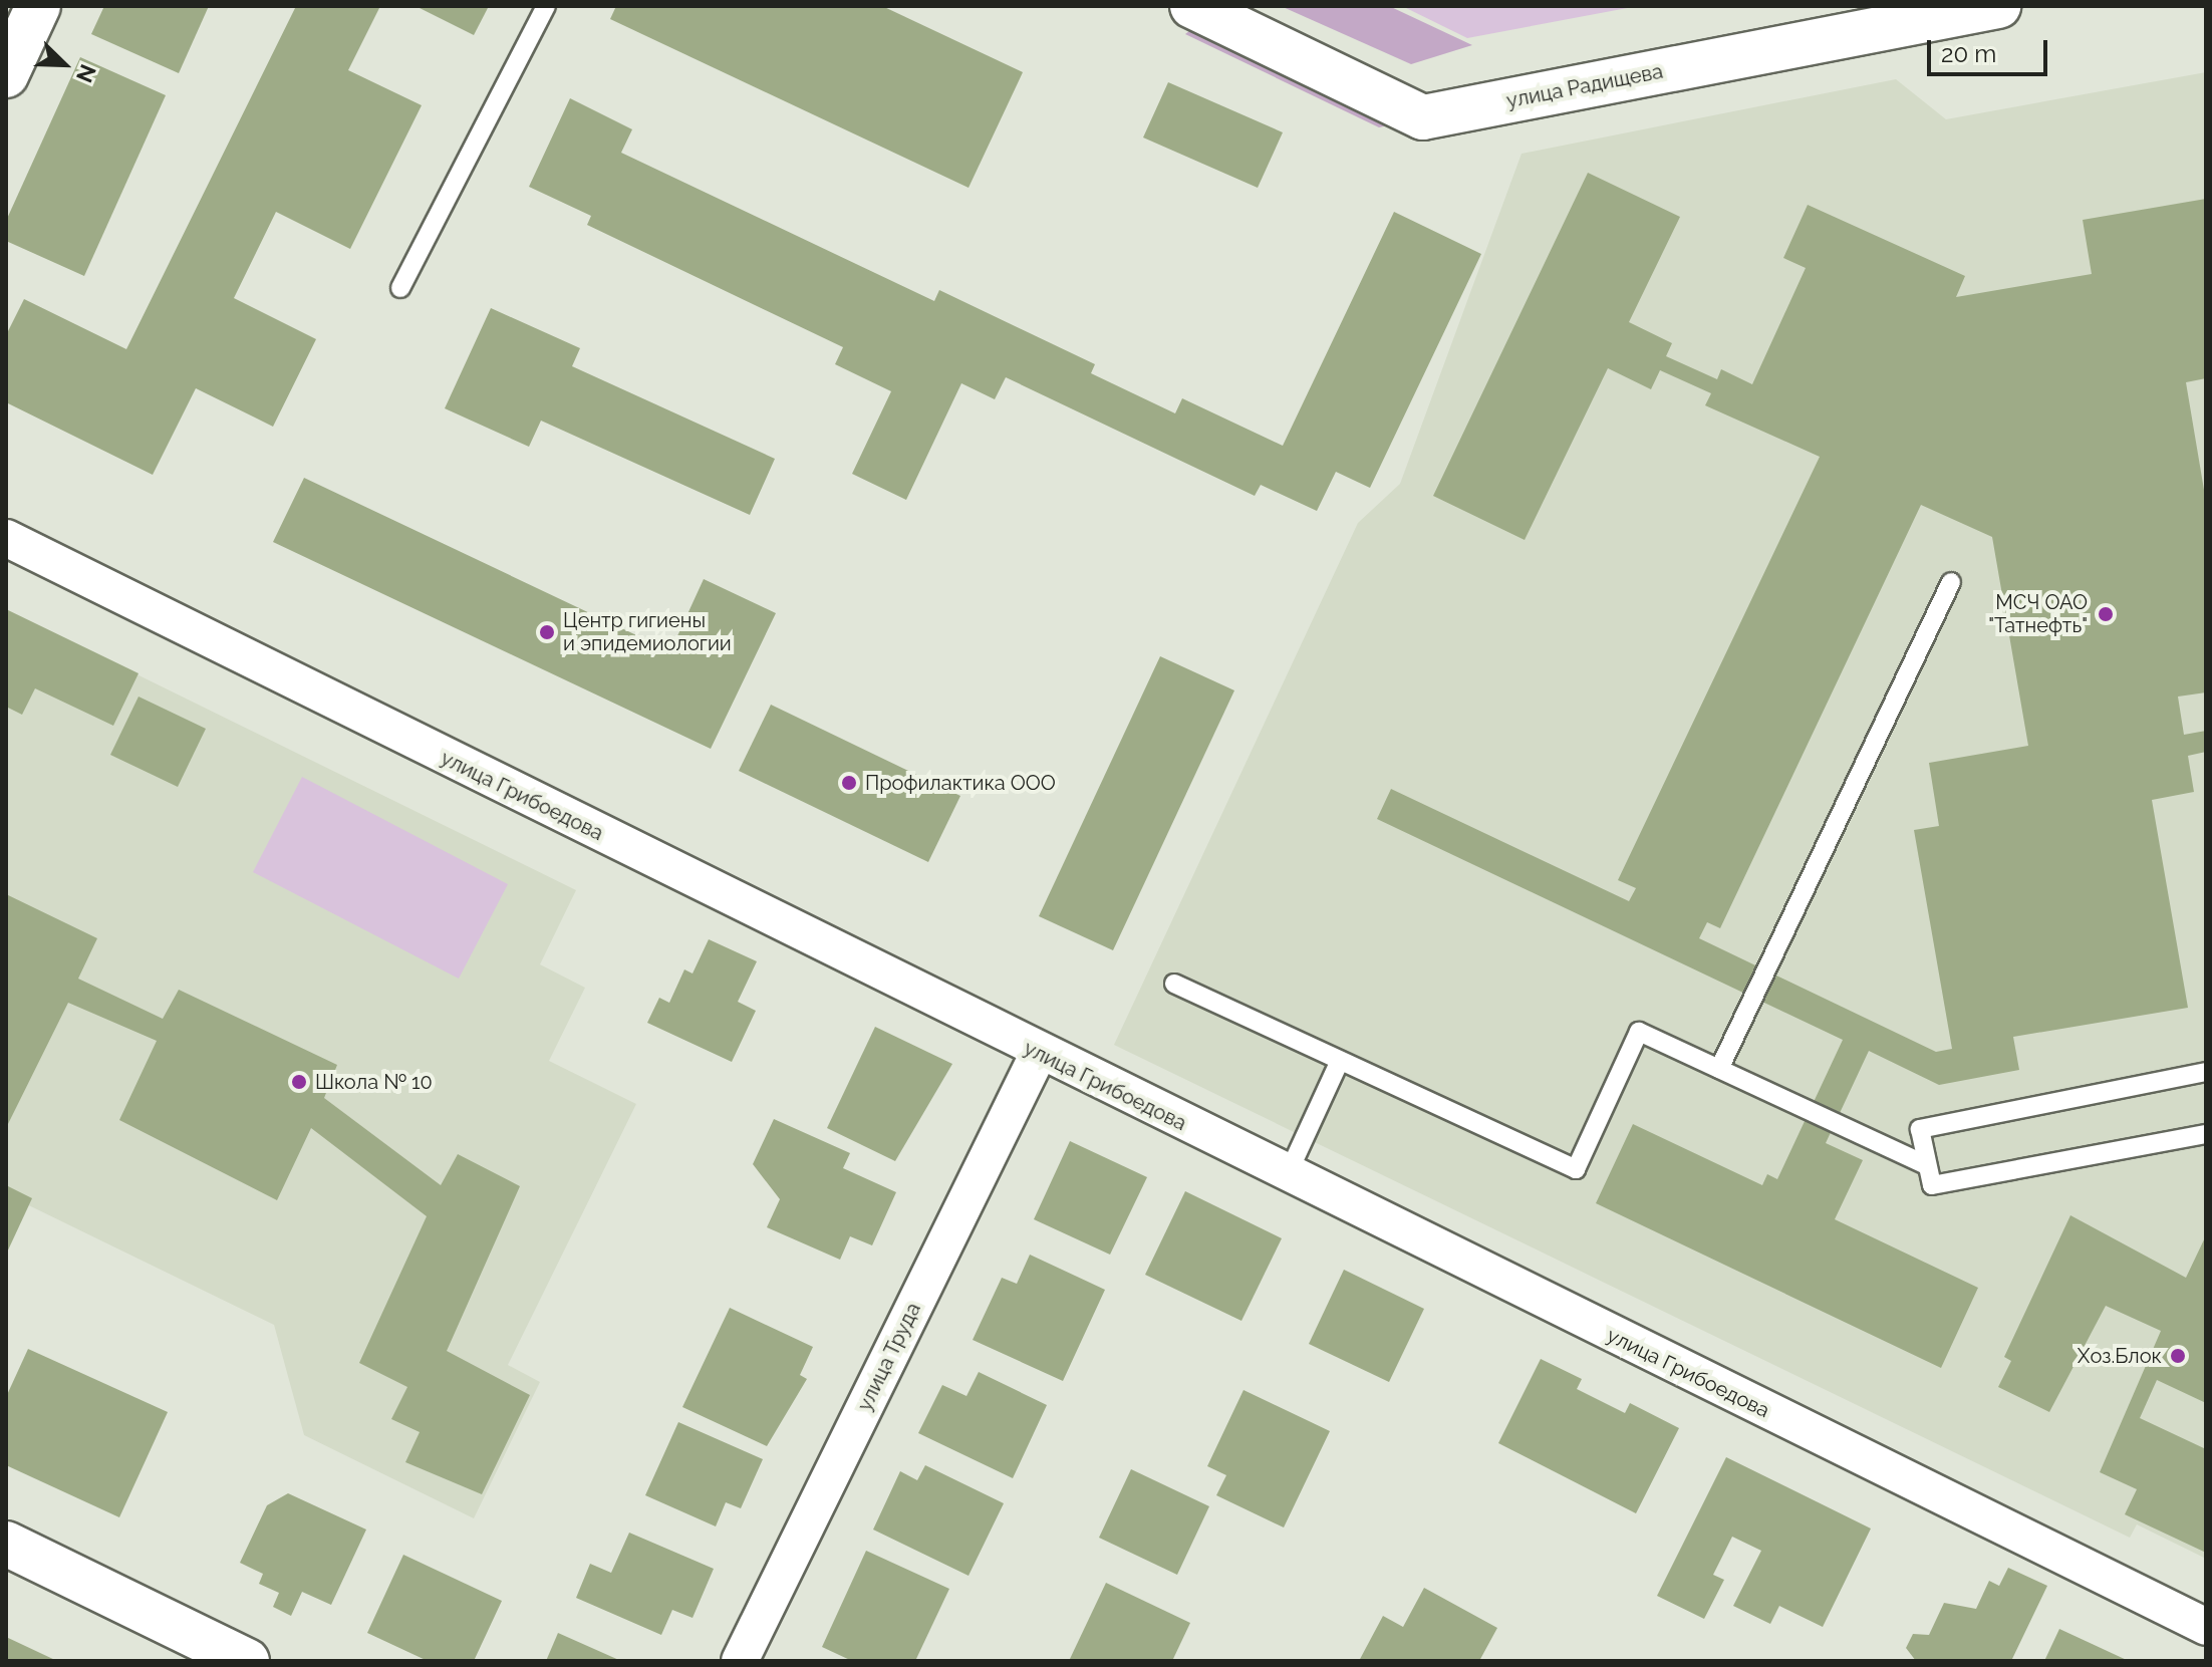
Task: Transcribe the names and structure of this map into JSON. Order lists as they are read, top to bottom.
{
  "streets": {
    "street": ["улица Радищева", "улица Грибоедова", "улица Труда"]
  },
  "crossings": [
    ["улица Грибоедова", "улица Труда"]
  ],
  "places": [
    "МСЧ ОАО \"Татнефть\"",
    "Центр гигиены и эпидемиологии",
    "Профилактика ООО",
    "Школа № 10",
    "Хоз.Блок"
  ],
  "scale_bar": "20 m",
  "north": "bottom right"
}
